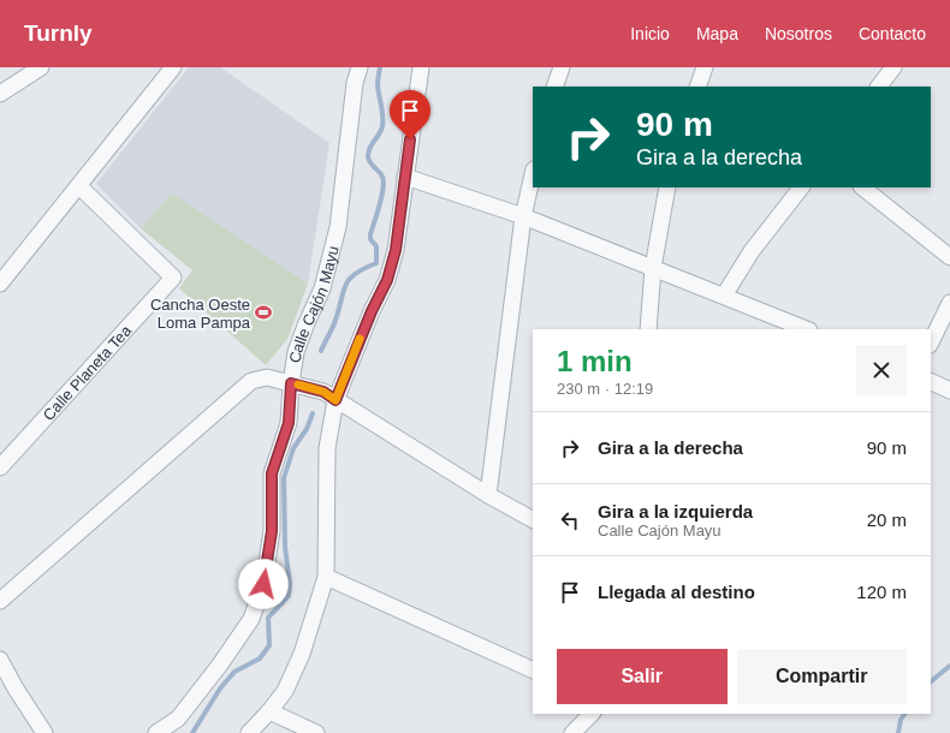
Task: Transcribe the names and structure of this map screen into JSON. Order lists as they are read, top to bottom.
{
  "streets": {
    "street": ["Calle Cajón Mayu", "Calle Planeta Tea"]
  },
  "places": {
    "sports": ["Cancha Oeste Loma Pampa"]
  },
  "page": {
    "header": "Turnly",
    "nav": [
      "Inicio",
      "Mapa",
      "Nosotros",
      "Contacto"
    ],
    "turn": ["90 m", "Gira a la derecha"],
    "heading": ["1 min", "230 m · 12:19"],
    "list": [
      {
        "name": "Gira a la derecha",
        "value": "90 m"
      },
      {
        "name": "Gira a la izquierda",
        "note": "Calle Cajón Mayu",
        "value": "20 m"
      },
      {
        "name": "Llegada al destino",
        "value": "120 m"
      }
    ],
    "buttons": ["Salir", "Compartir"]
  }
}
